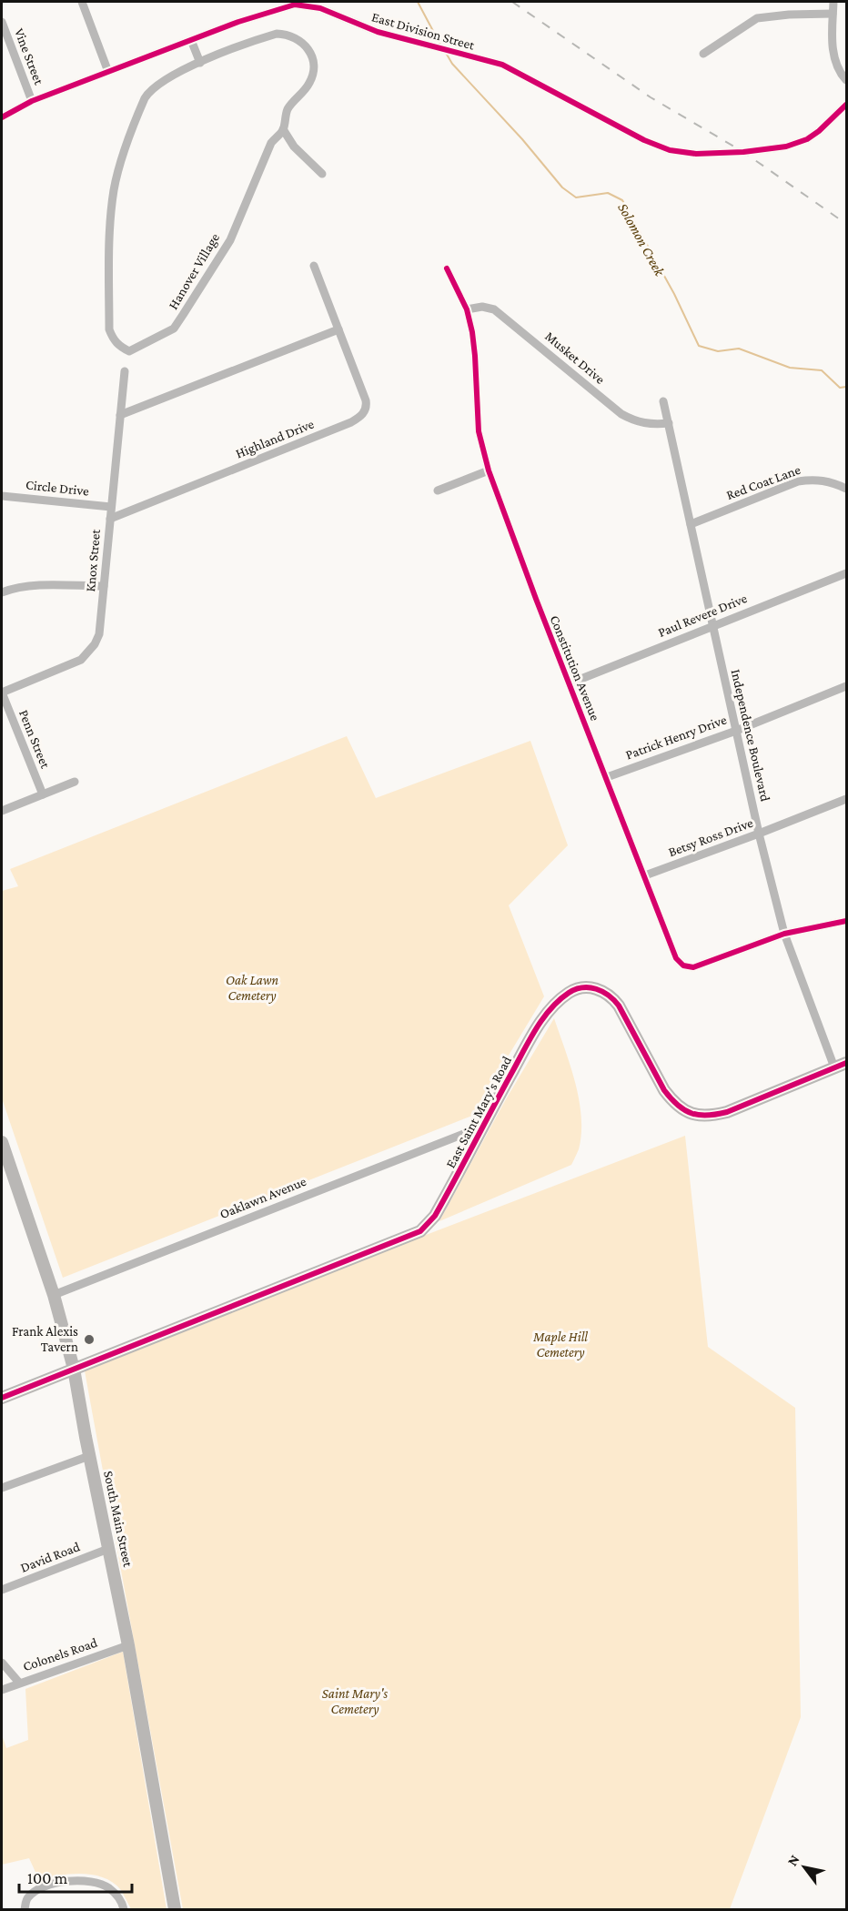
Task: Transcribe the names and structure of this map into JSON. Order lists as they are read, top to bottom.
{
  "streets": {
    "street": [
      "East Division Street",
      "Vine Street",
      "Hanover Village",
      "Musket Drive",
      "Highland Drive",
      "Red Coat Lane",
      "Circle Drive",
      "Knox Street",
      "Paul Revere Drive",
      "Constitution Avenue",
      "Independence Boulevard",
      "Patrick Henry Drive",
      "Penn Street",
      "Betsy Ross Drive",
      "East Saint Mary's Road",
      "Oaklawn Avenue",
      "South Main Street",
      "David Road",
      "Colonels Road"
    ]
  },
  "crossings": [
    ["East Division Street", "Vine Street"],
    ["Musket Drive", "Constitution Avenue"],
    ["Musket Drive", "Independence Boulevard"],
    ["Highland Drive", "Knox Street"],
    ["Red Coat Lane", "Independence Boulevard"],
    ["Circle Drive", "Knox Street"],
    ["Knox Street", "Penn Street"],
    ["Paul Revere Drive", "Constitution Avenue"],
    ["Paul Revere Drive", "Independence Boulevard"],
    ["Constitution Avenue", "Independence Boulevard"],
    ["Constitution Avenue", "Patrick Henry Drive"],
    ["Constitution Avenue", "Betsy Ross Drive"],
    ["Independence Boulevard", "Patrick Henry Drive"],
    ["Independence Boulevard", "Betsy Ross Drive"],
    ["Independence Boulevard", "East Saint Mary's Road"],
    ["East Saint Mary's Road", "Oaklawn Avenue"],
    ["East Saint Mary's Road", "South Main Street"],
    ["Oaklawn Avenue", "South Main Street"],
    ["South Main Street", "David Road"],
    ["South Main Street", "Colonels Road"]
  ],
  "water": ["Solomon Creek"],
  "parks": ["Oak Lawn Cemetery", "Maple Hill Cemetery", "Saint Mary's Cemetery"],
  "places": ["Frank Alexis Tavern"],
  "scale_bar": "100 m",
  "north": "top left"
}
